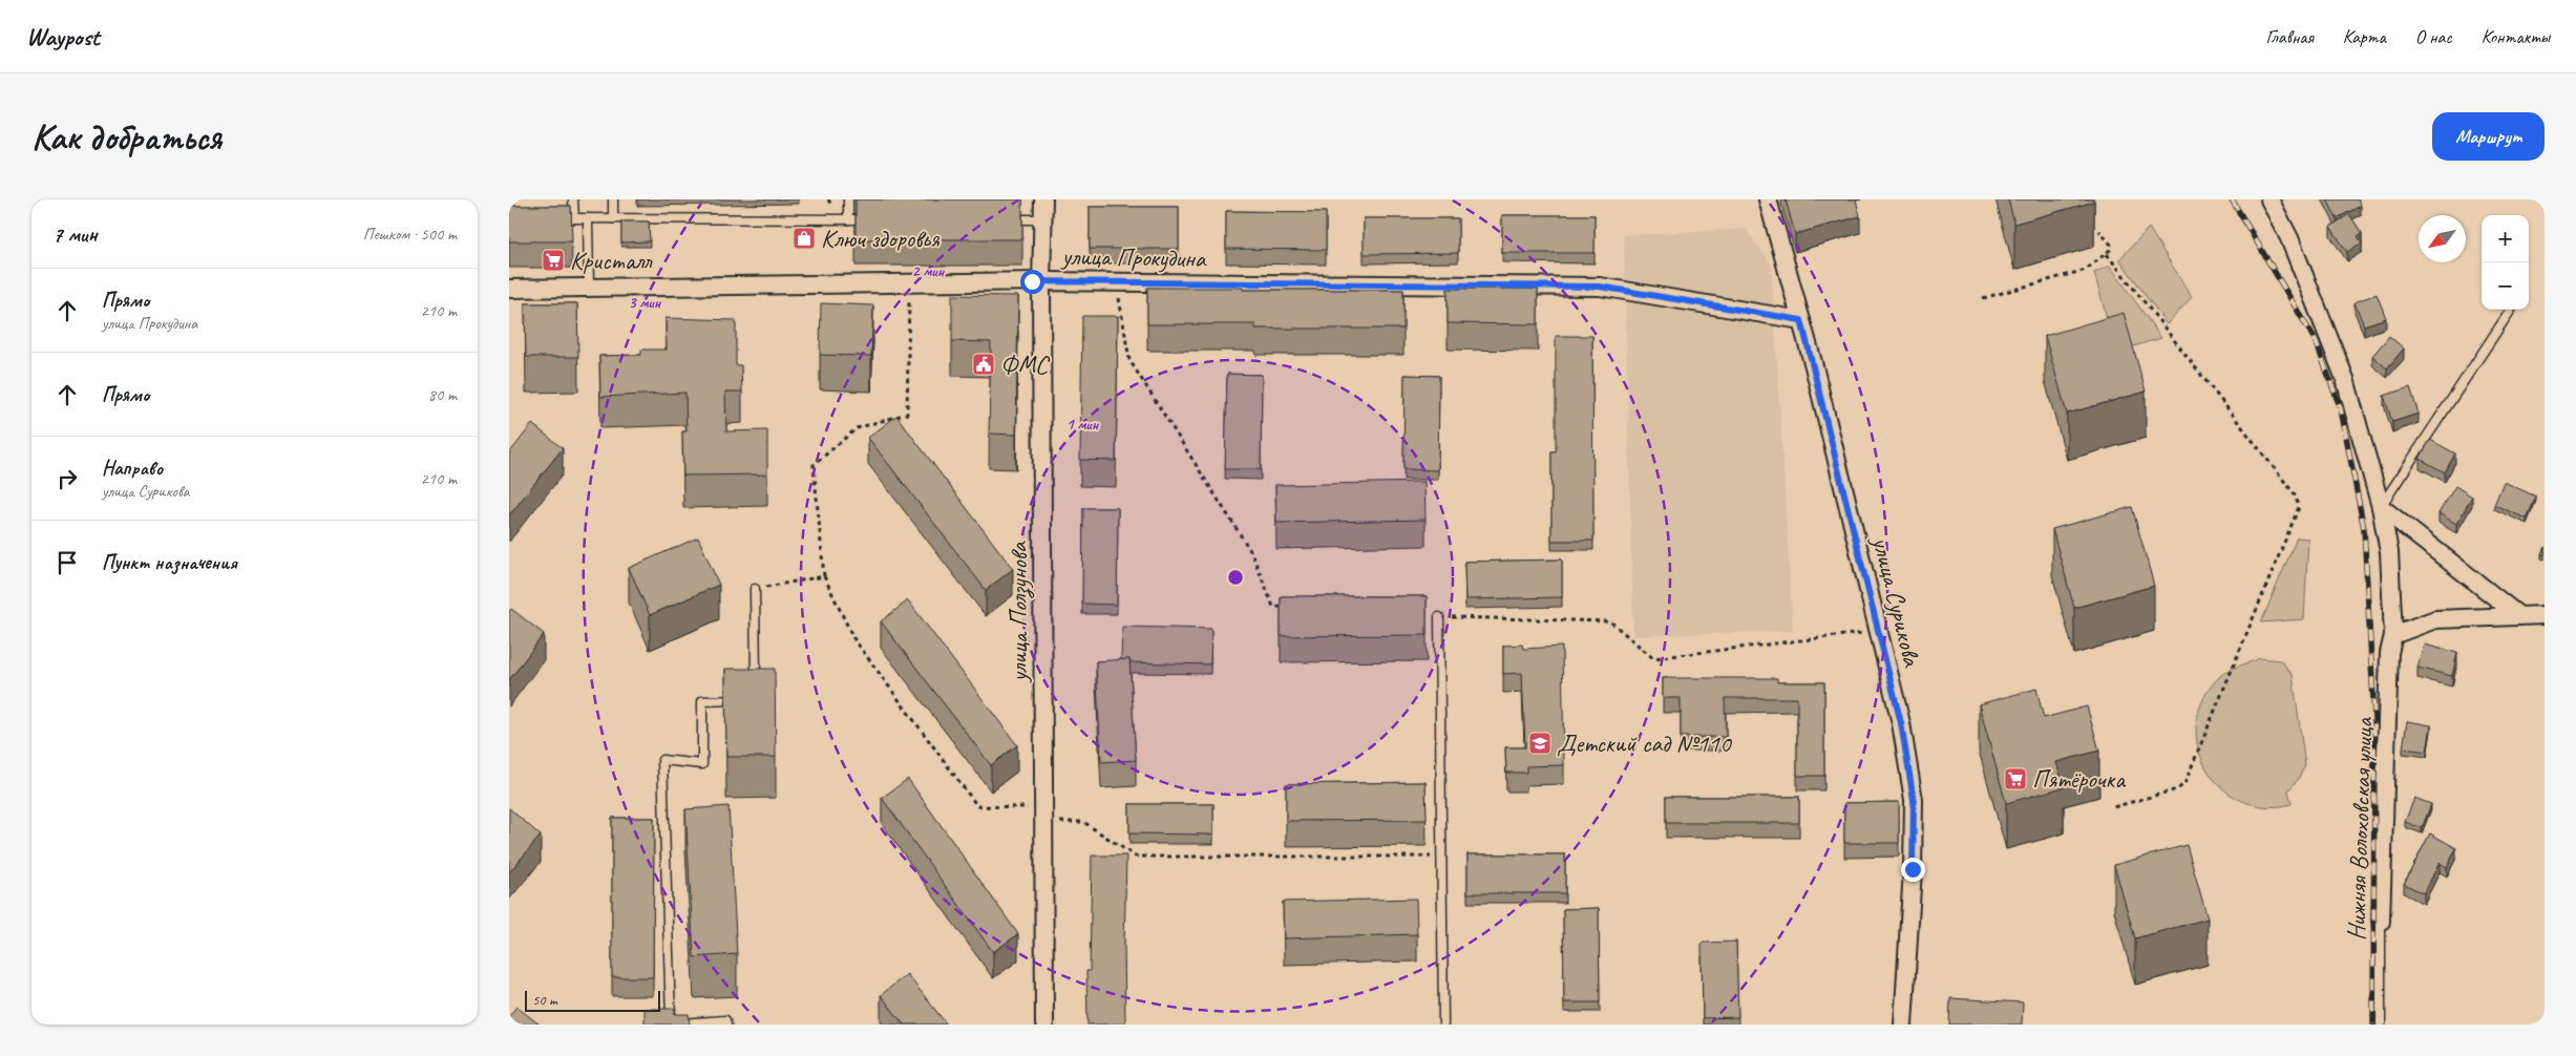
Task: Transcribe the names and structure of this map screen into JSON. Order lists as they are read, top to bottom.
{
  "streets": {
    "street": [
      "улица Прокудина",
      "улица Сурикова",
      "улица Ползунова",
      "Нижняя Волоховская улица"
    ]
  },
  "crossings": [
    ["улица Прокудина", "улица Сурикова"],
    ["улица Прокудина", "улица Ползунова"]
  ],
  "places": {
    "shop": ["Ключ здоровья"],
    "supermarket": ["Кристалл", "Пятёрочка"],
    "public building": ["ФМС"],
    "school or university": ["Детский сад №110"]
  },
  "scale_bar": "50 m",
  "north": "bottom left",
  "page": {
    "header": "Waypost",
    "nav": [
      "Главная",
      "Карта",
      "О нас",
      "Контакты"
    ],
    "buttons": "Маршрут",
    "title": "Как добраться",
    "heading": ["7 мин", "Пешком · 500 m"],
    "map_buttons": ["+", "−"],
    "list": [
      ["Прямо", "улица Прокудина", "210 m"],
      ["Прямо", "80 m"],
      ["Направо", "улица Сурикова", "210 m"],
      "Пункт назначения"
    ],
    "scale": "50 m"
  },
  "rings": ["2 мин", "3 мин", "1 мин"]
}
